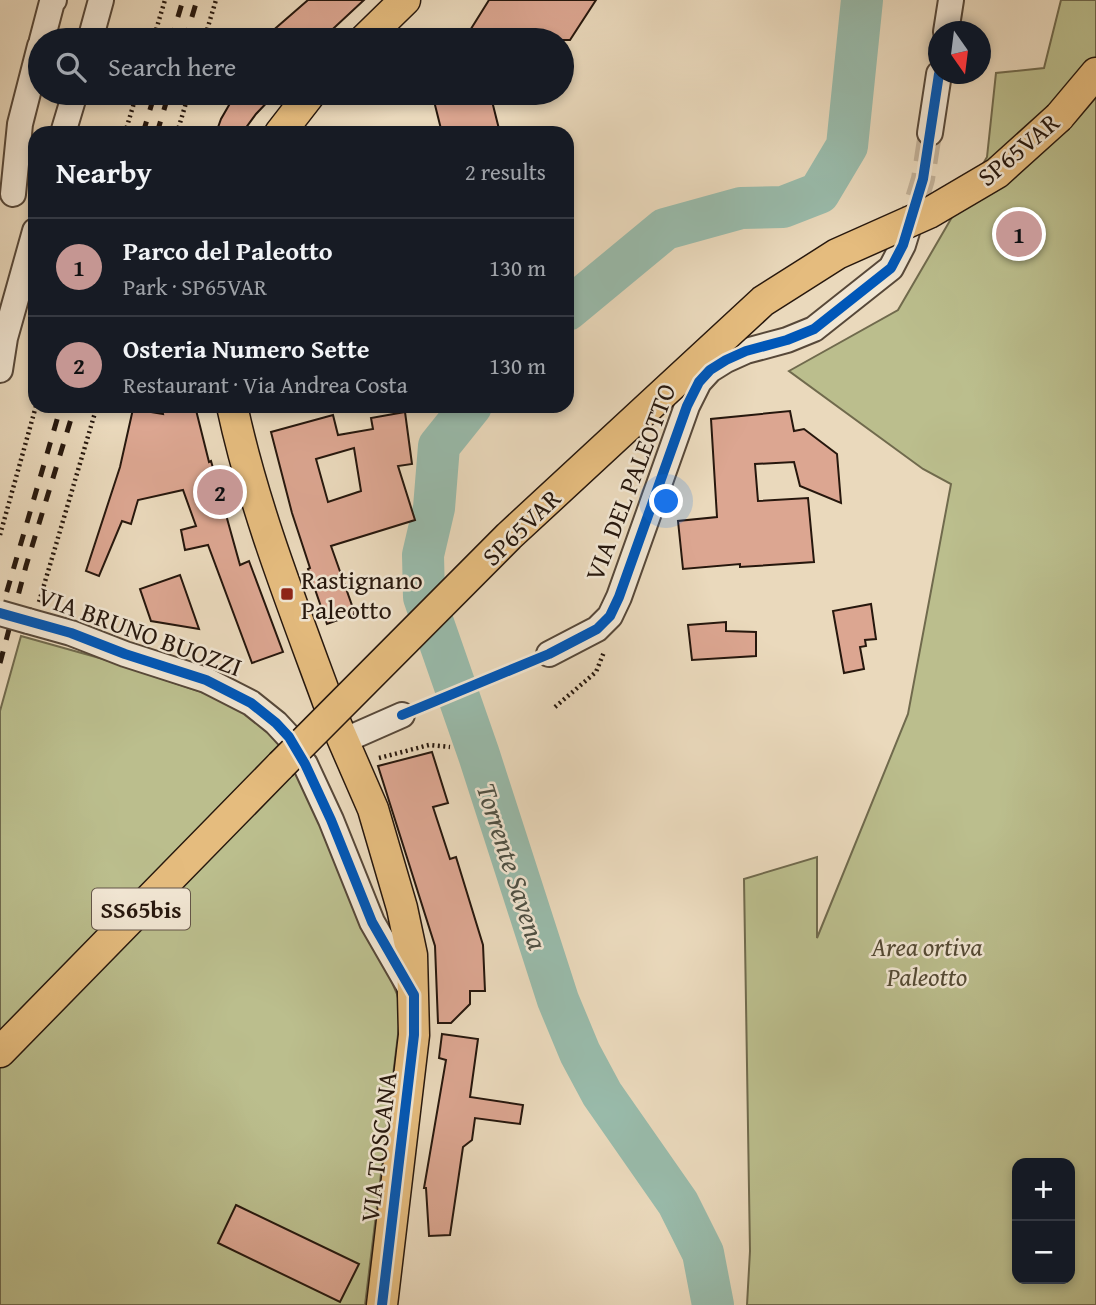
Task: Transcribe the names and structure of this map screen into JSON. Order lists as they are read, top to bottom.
{
  "streets": {
    "main road": ["SP65VAR", "SS65bis", "VIA TOSCANA"],
    "street": ["VIA DEL PALEOTTO", "VIA BRUNO BUOZZI"]
  },
  "crossings": [
    ["SP65VAR", "VIA BRUNO BUOZZI"],
    ["VIA BRUNO BUOZZI", "VIA TOSCANA"]
  ],
  "water": ["Torrente Savena"],
  "parks": ["Area ortiva Paleotto"],
  "places": {
    "transit": ["Rastignano Paleotto"]
  },
  "north": "bottom",
  "page": {
    "search": "Search here",
    "heading": ["Nearby", "2 results"],
    "pins": ["1", "2"],
    "list": [
      {
        "mark": "1",
        "name": "Parco del Paleotto",
        "note": "Park · SP65VAR",
        "value": "130 m"
      },
      {
        "mark": "2",
        "name": "Osteria Numero Sette",
        "note": "Restaurant · Via Andrea Costa",
        "value": "130 m"
      }
    ],
    "map_buttons": ["+", "−"]
  }
}
